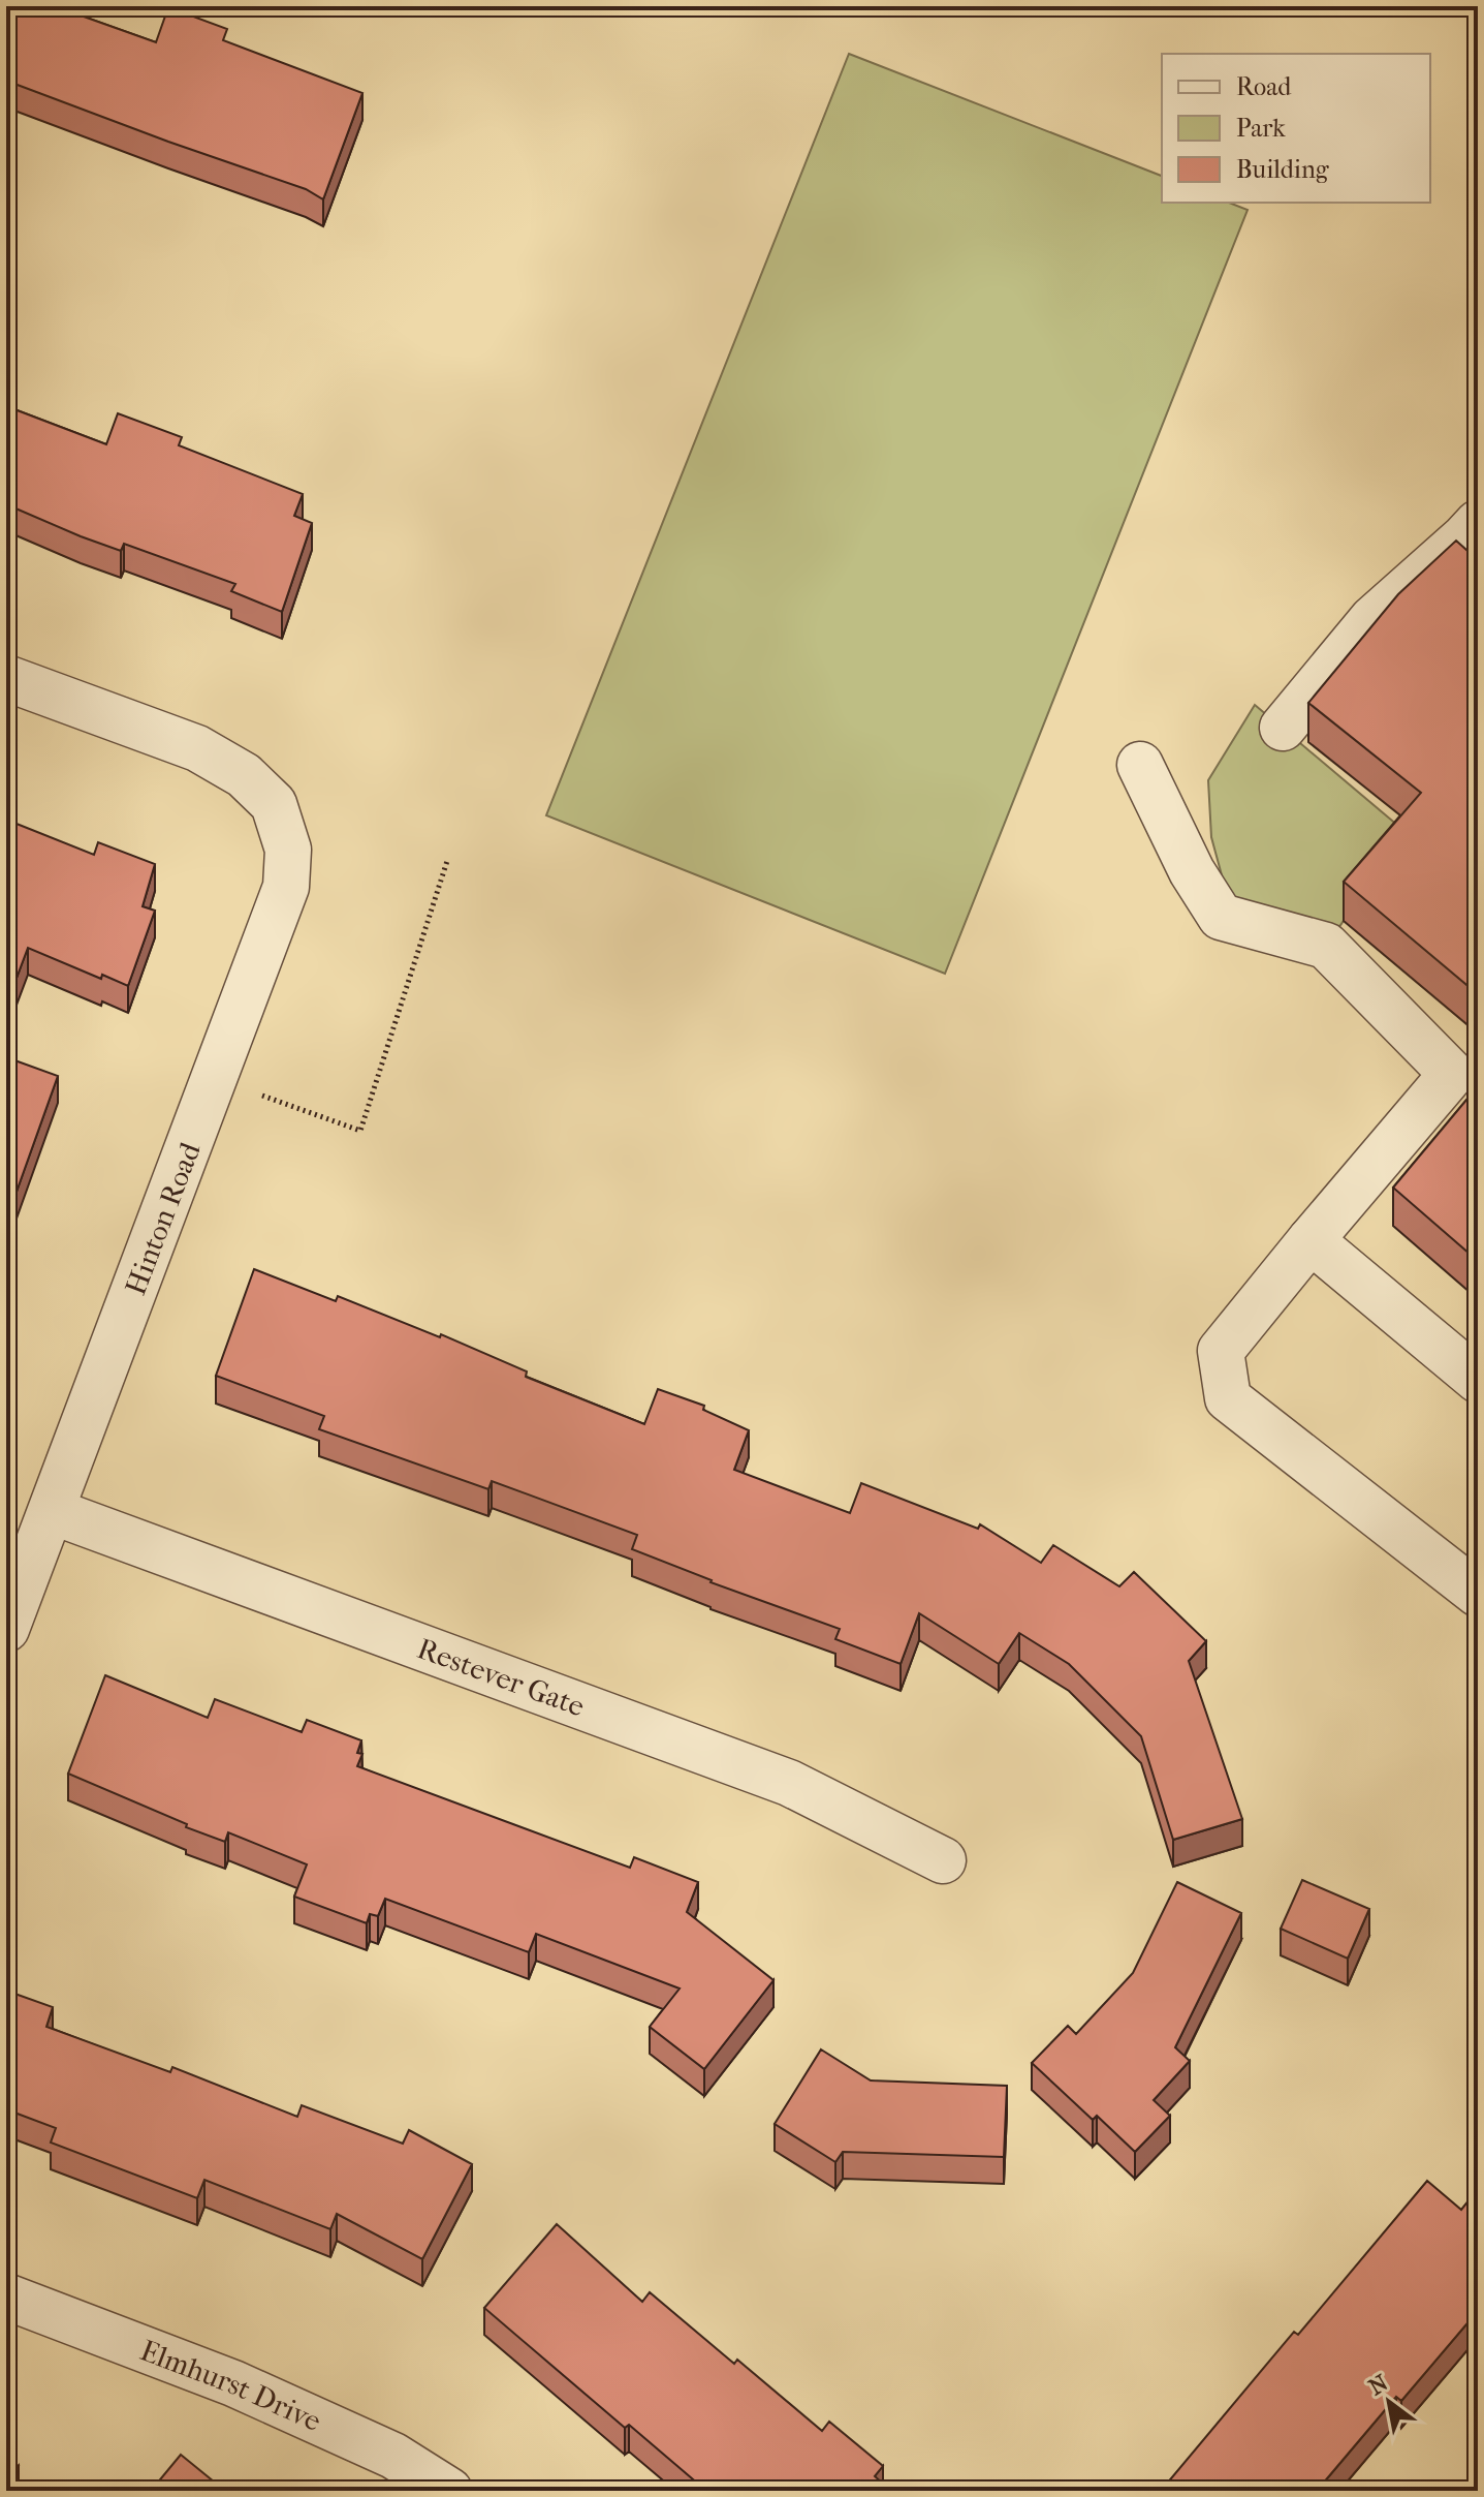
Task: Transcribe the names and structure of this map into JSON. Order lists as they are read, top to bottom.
{
  "streets": {
    "street": ["Hinton Road", "Restever Gate", "Elmhurst Drive"]
  },
  "crossings": [
    ["Hinton Road", "Restever Gate"]
  ],
  "legend": ["Road", "Park", "Building"],
  "north": "top left"
}
